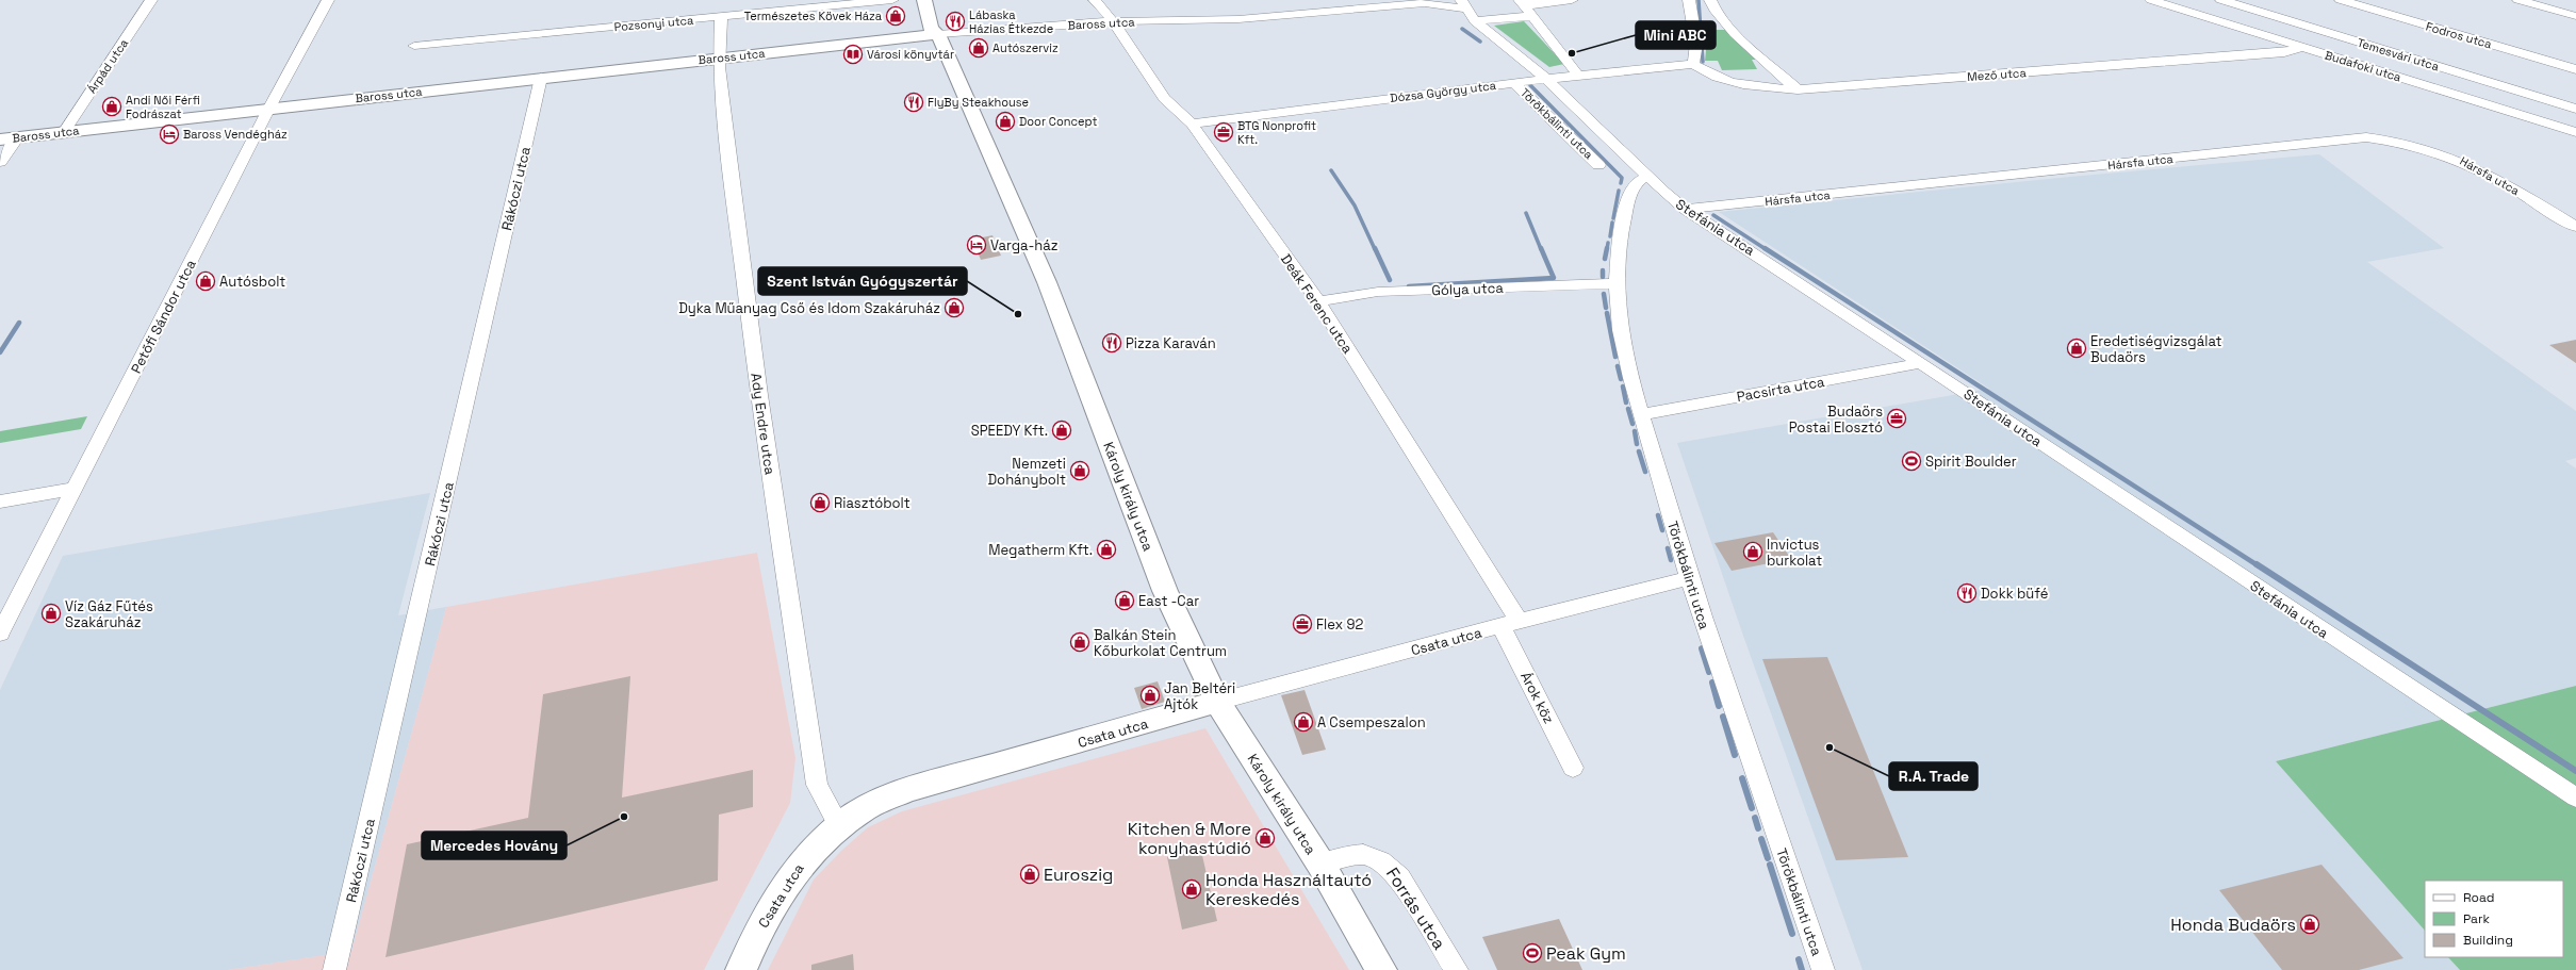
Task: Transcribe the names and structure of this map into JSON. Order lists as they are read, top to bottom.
{
  "streets": {
    "street": [
      "Pozsonyi utca",
      "Baross utca",
      "Fodros utca",
      "Temesvári utca",
      "Árpád utca",
      "Budafoki utca",
      "Mező utca",
      "Dózsa György utca",
      "Törökbálinti utca",
      "Hársfa utca",
      "Rákóczi utca",
      "Stefánia utca",
      "Gólya utca",
      "Deák Ferenc utca",
      "Petőfi Sándor utca",
      "Pacsirta utca",
      "Ady Endre utca",
      "Károly király utca",
      "Csata utca",
      "Árok köz",
      "Forrás utca"
    ]
  },
  "crossings": [
    ["Pozsonyi utca", "Ady Endre utca"],
    ["Baross utca", "Árpád utca"],
    ["Baross utca", "Rákóczi utca"],
    ["Baross utca", "Stefánia utca"],
    ["Baross utca", "Deák Ferenc utca"],
    ["Baross utca", "Petőfi Sándor utca"],
    ["Baross utca", "Ady Endre utca"],
    ["Baross utca", "Károly király utca"],
    ["Budafoki utca", "Mező utca"],
    ["Mező utca", "Dózsa György utca"],
    ["Dózsa György utca", "Törökbálinti utca"],
    ["Dózsa György utca", "Stefánia utca"],
    ["Dózsa György utca", "Deák Ferenc utca"],
    ["Törökbálinti utca", "Stefánia utca"],
    ["Törökbálinti utca", "Gólya utca"],
    ["Törökbálinti utca", "Pacsirta utca"],
    ["Törökbálinti utca", "Csata utca"],
    ["Hársfa utca", "Stefánia utca"],
    ["Stefánia utca", "Pacsirta utca"],
    ["Gólya utca", "Deák Ferenc utca"],
    ["Deák Ferenc utca", "Csata utca"],
    ["Deák Ferenc utca", "Árok köz"],
    ["Ady Endre utca", "Csata utca"],
    ["Károly király utca", "Csata utca"],
    ["Károly király utca", "Forrás utca"],
    ["Csata utca", "Árok köz"]
  ],
  "places": {
    "shop": [
      "Természetes Kövek Háza",
      "Autószerviz",
      "Andi Női Férfi Fodrászat",
      "Door Concept",
      "Autósbolt",
      "Dyka Műanyag Cső és Idom Szakáruház",
      "Eredetiségvizsgálat Budaörs",
      "SPEEDY Kft.",
      "Nemzeti Dohánybolt",
      "Riasztóbolt",
      "Megatherm Kft.",
      "Invictus burkolat",
      "East -Car",
      "Víz Gáz Fűtés Szakáruház",
      "Balkán Stein Kőburkolat Centrum",
      "Jan Beltéri Ajtók",
      "A Csempeszalon",
      "Kitchen & More konyhastúdió",
      "Euroszig",
      "Honda Használtautó Kereskedés",
      "Honda Budaörs"
    ],
    "restaurant": [
      "Lábaska Házias Étkezde",
      "FlyBy Steakhouse",
      "Pizza Karaván",
      "Dokk büfé"
    ],
    "other": [
      "Mini ABC",
      "Szent István Gyógyszertár",
      "R.A. Trade",
      "Mercedes Hovány"
    ],
    "library": ["Városi könyvtár"],
    "office": ["BTG Nonprofit Kft.", "Budaörs Postai Elosztó", "Flex 92"],
    "hotel": ["Baross Vendégház", "Varga-ház"],
    "sports": ["Spirit Boulder", "Peak Gym"]
  },
  "legend": ["Road", "Park", "Building"]
}
